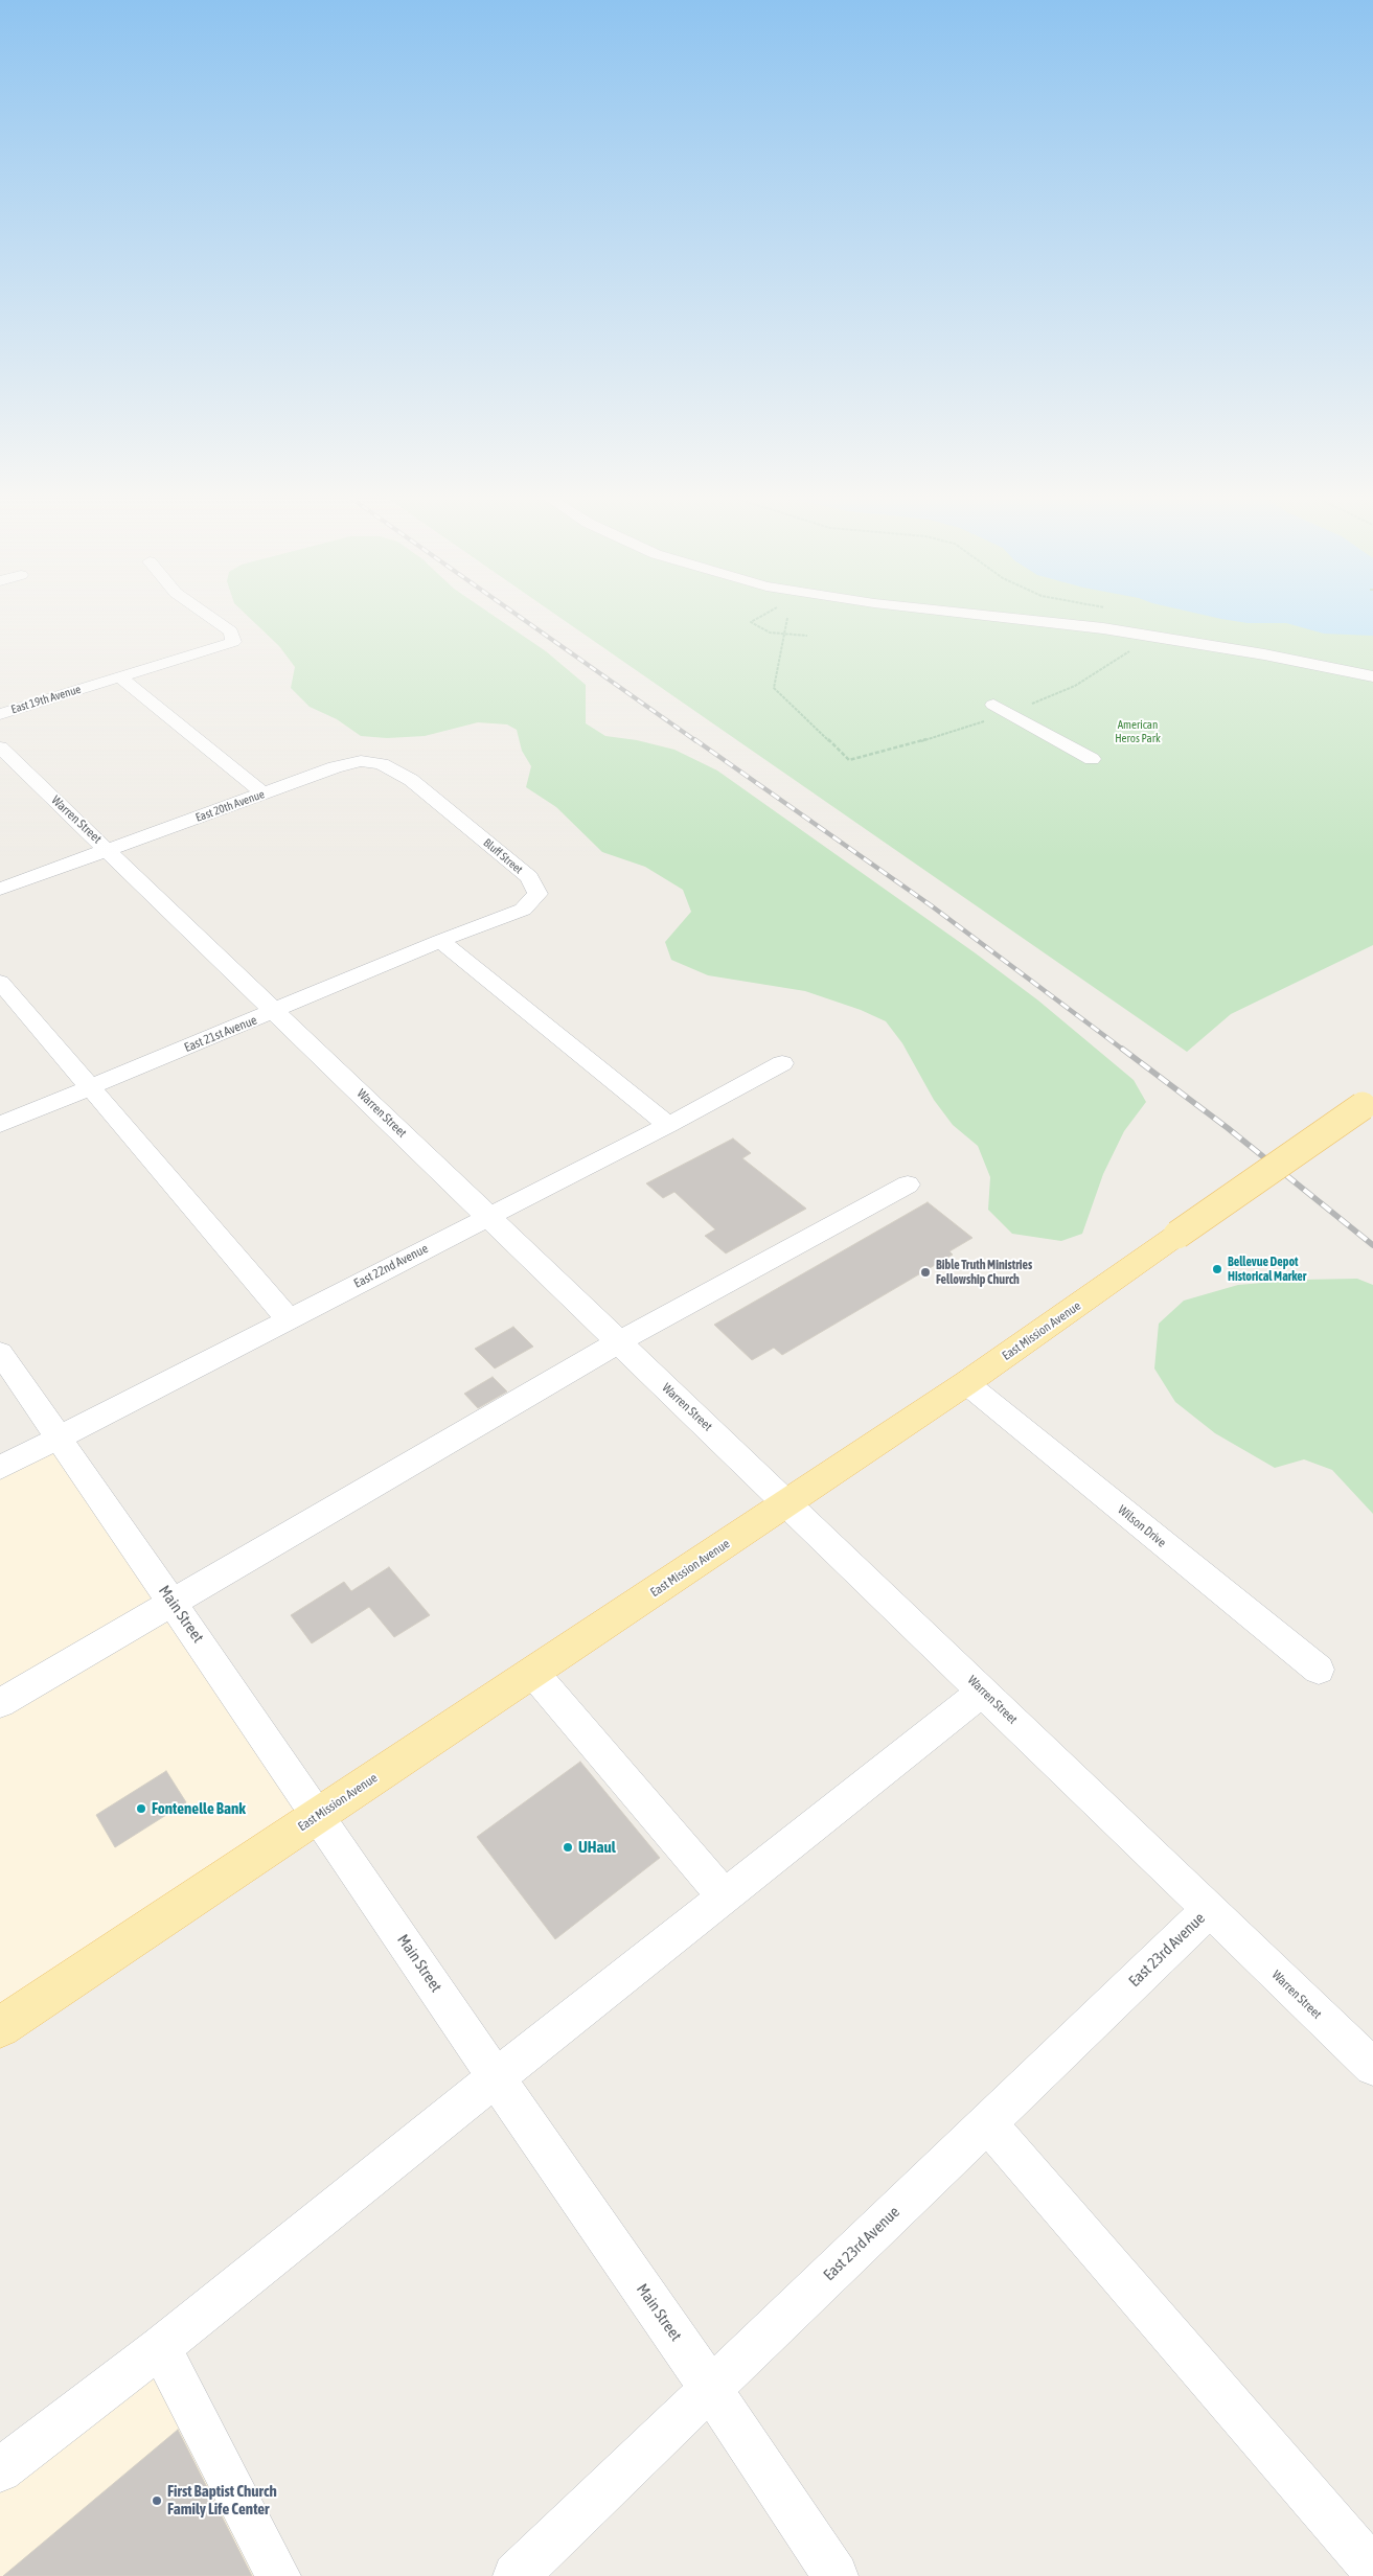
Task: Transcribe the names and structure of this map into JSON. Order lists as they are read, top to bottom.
{
  "streets": {
    "main road": ["East Mission Avenue"],
    "street": [
      "East 19th Avenue",
      "East 20th Avenue",
      "Warren Street",
      "Bluff Street",
      "East 21st Avenue",
      "East 22nd Avenue",
      "Wilson Drive",
      "Main Street",
      "East 23rd Avenue"
    ]
  },
  "crossings": [
    ["East 20th Avenue", "Warren Street"],
    ["East 20th Avenue", "Bluff Street"],
    ["Warren Street", "East 21st Avenue"],
    ["Warren Street", "East 22nd Avenue"],
    ["Warren Street", "East Mission Avenue"],
    ["Warren Street", "East 23rd Avenue"],
    ["Bluff Street", "East 21st Avenue"],
    ["East 22nd Avenue", "Main Street"],
    ["East Mission Avenue", "Wilson Drive"],
    ["East Mission Avenue", "Main Street"],
    ["Main Street", "East 23rd Avenue"]
  ],
  "parks": ["American Heros Park"],
  "places": [
    "Bellevue Depot Historical Marker",
    "Bible Truth Ministries Fellowship Church",
    "Fontenelle Bank",
    "UHaul",
    "First Baptist Church Family Life Center"
  ]
}
